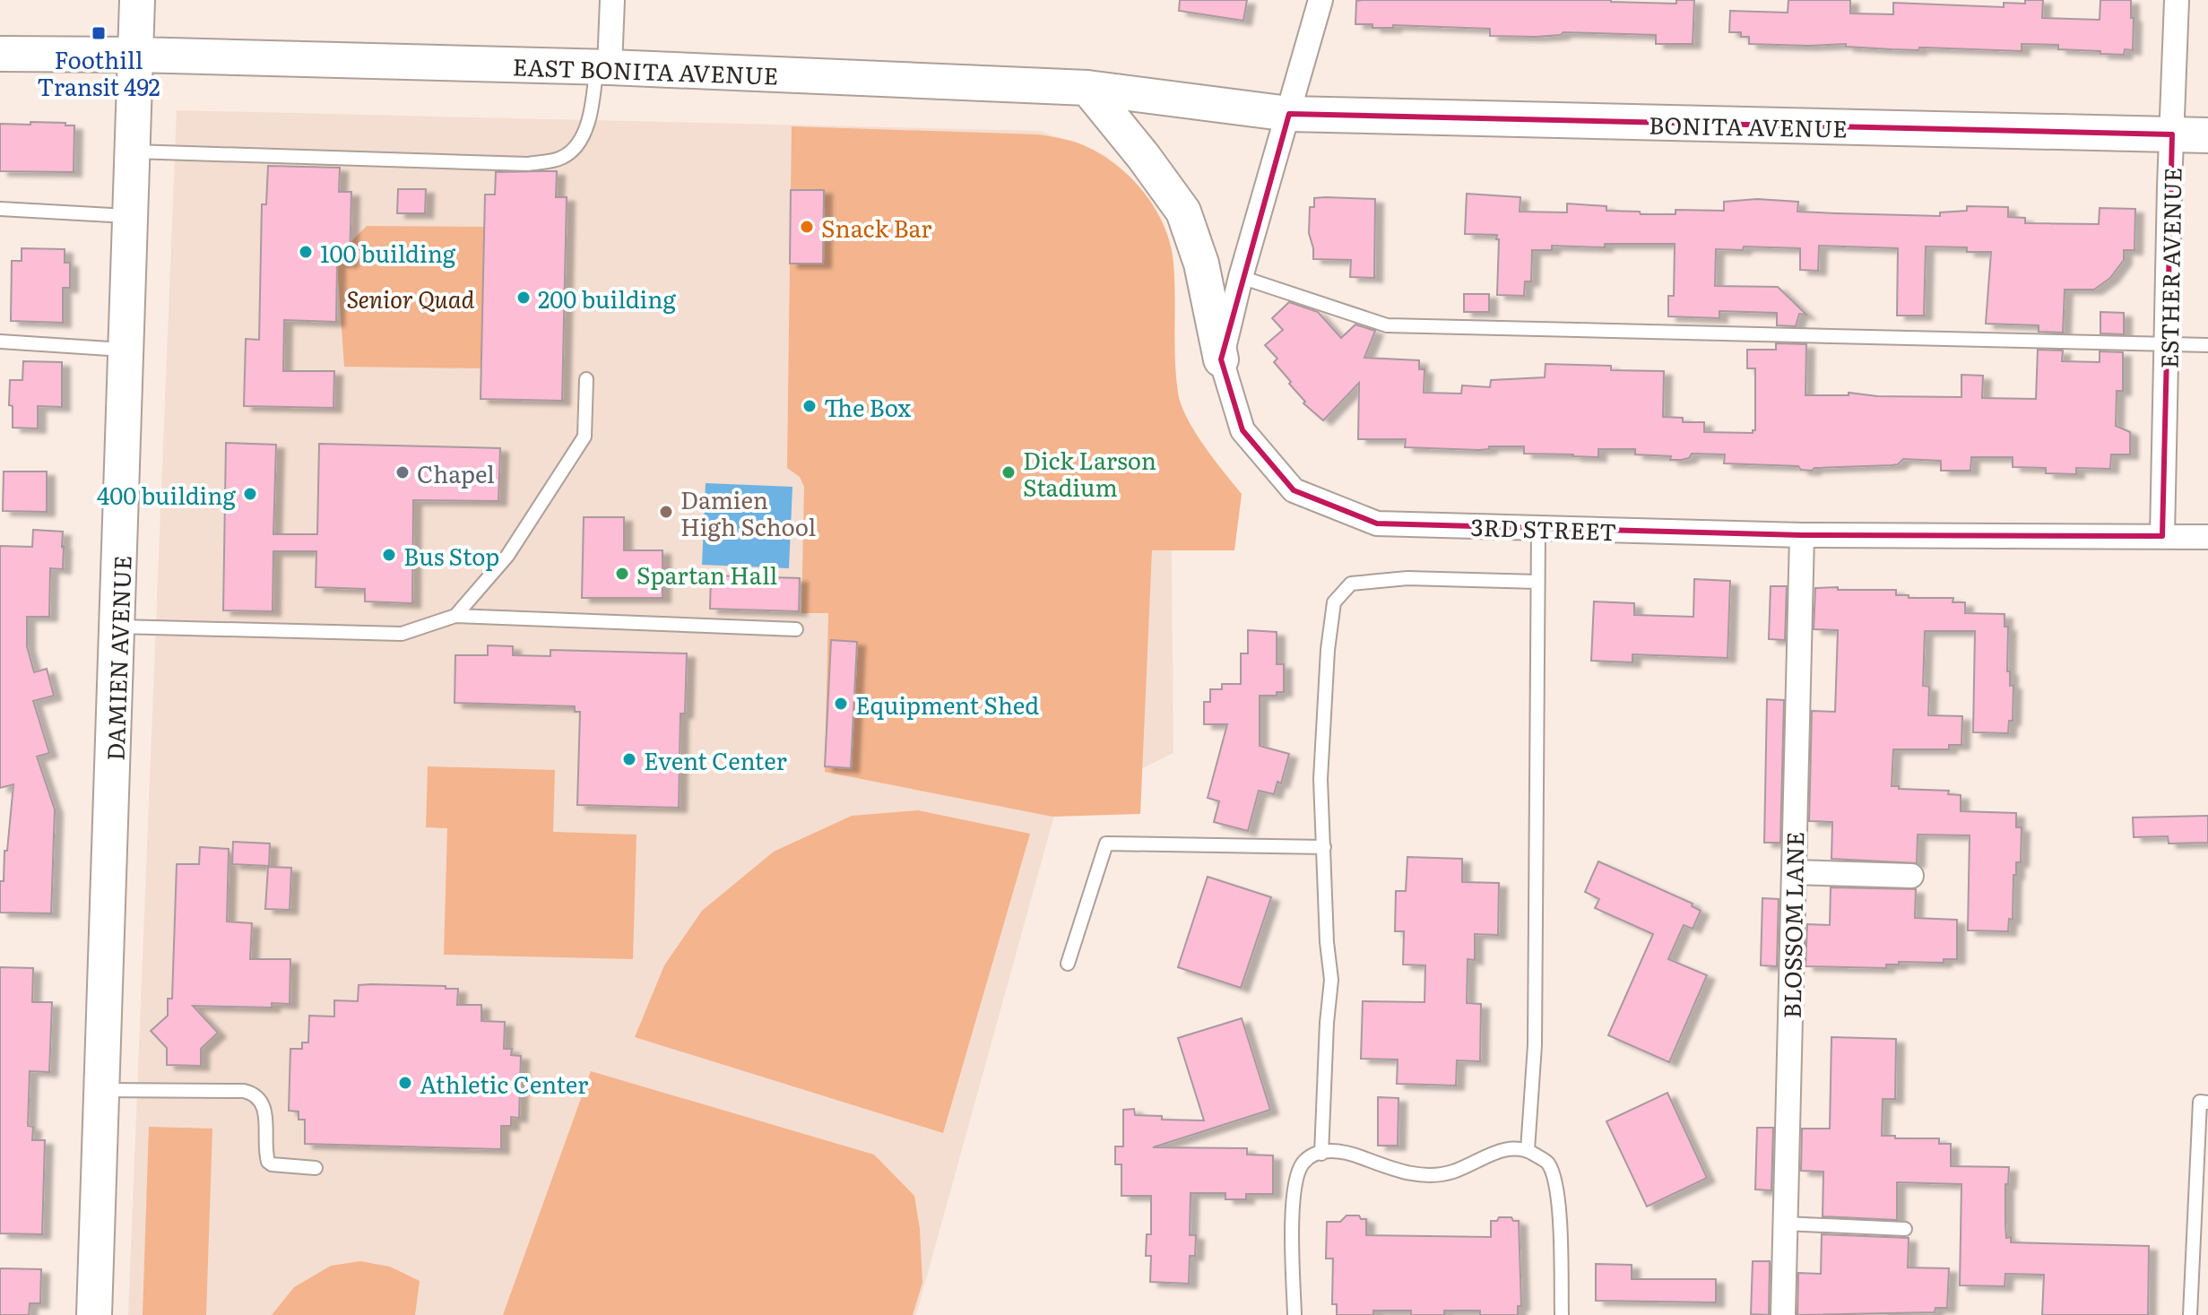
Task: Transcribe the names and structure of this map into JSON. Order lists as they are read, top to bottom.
{
  "streets": {
    "main road": ["EAST BONITA AVENUE", "BONITA AVENUE", "DAMIEN AVENUE"],
    "street": ["ESTHER AVENUE", "3RD STREET", "BLOSSOM LANE"]
  },
  "crossings": [
    ["EAST BONITA AVENUE", "BONITA AVENUE"],
    ["EAST BONITA AVENUE", "DAMIEN AVENUE"],
    ["BONITA AVENUE", "ESTHER AVENUE"],
    ["ESTHER AVENUE", "3RD STREET"],
    ["3RD STREET", "BLOSSOM LANE"]
  ],
  "parks": ["Senior Quad"],
  "places": {
    "transit": ["Foothill Transit 492"],
    "other": [
      "Snack Bar",
      "100 building",
      "200 building",
      "The Box",
      "Chapel",
      "Dick Larson Stadium",
      "400 building",
      "Damien High School",
      "Bus Stop",
      "Spartan Hall",
      "Equipment Shed",
      "Event Center",
      "Athletic Center"
    ]
  }
}
